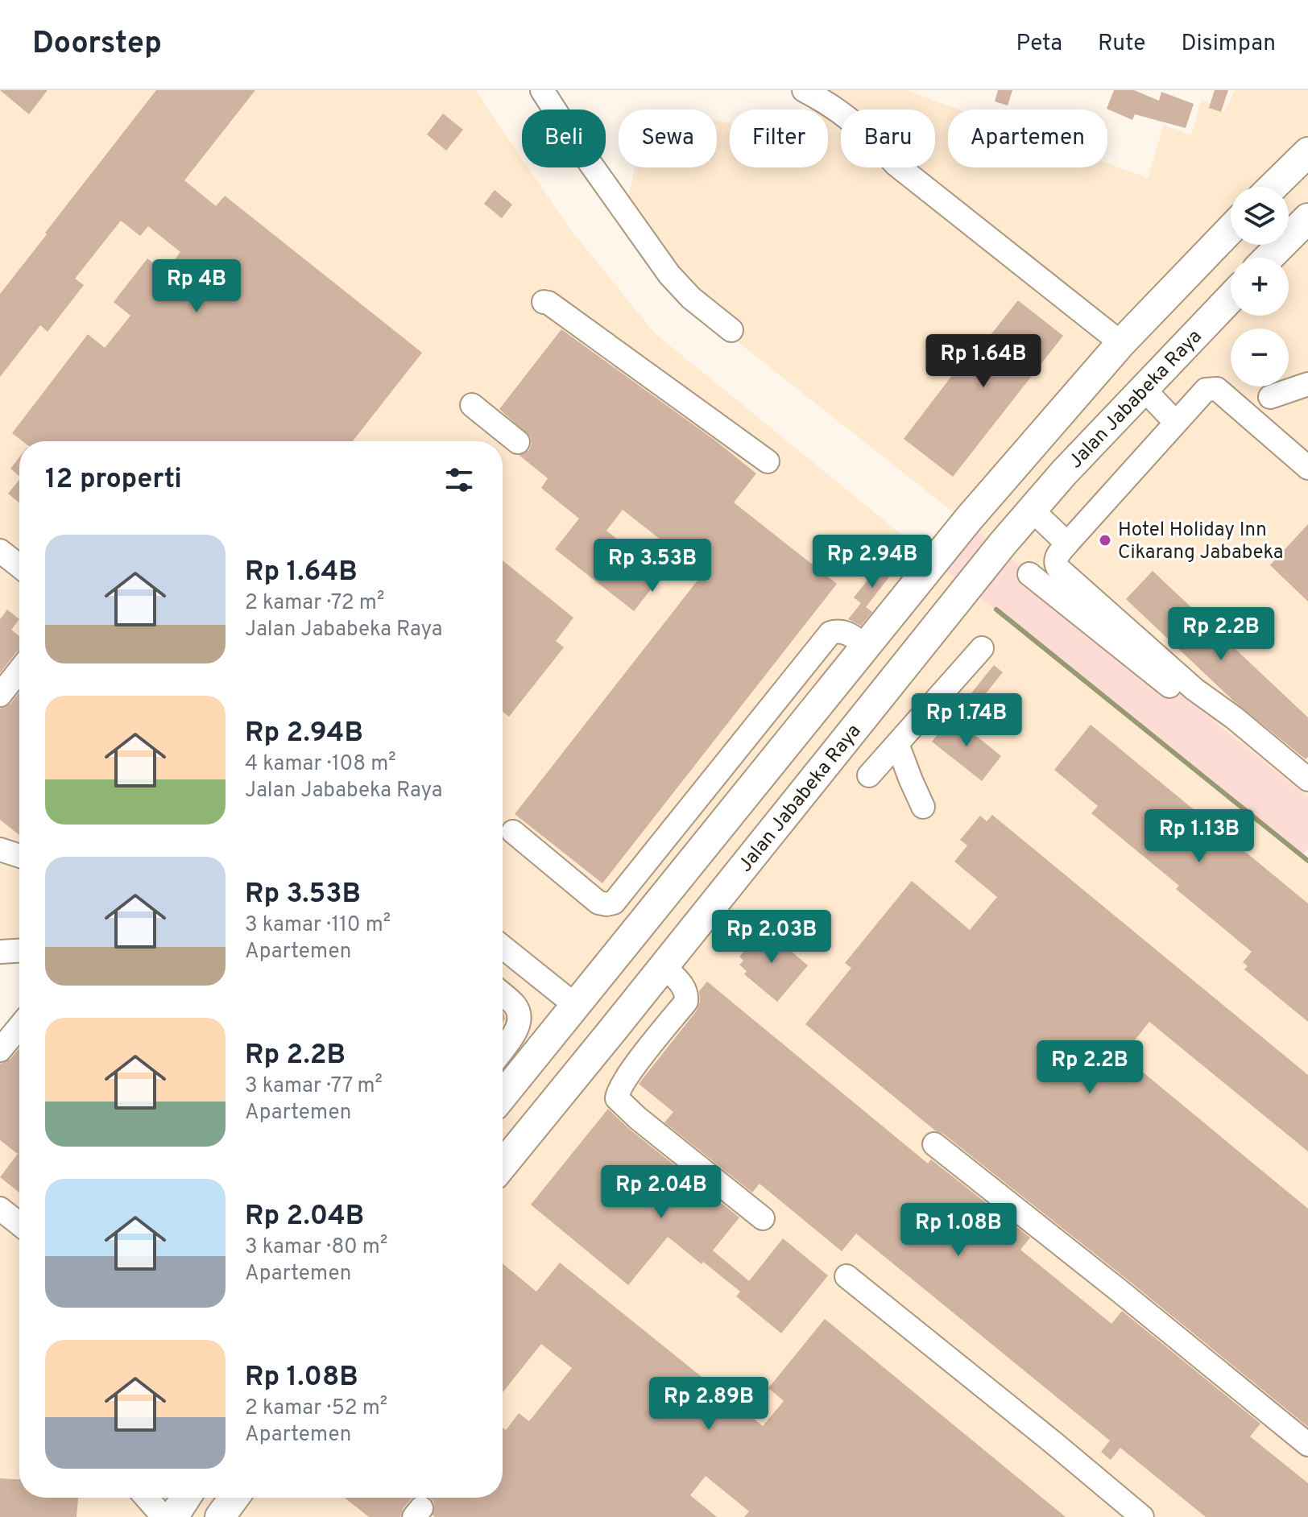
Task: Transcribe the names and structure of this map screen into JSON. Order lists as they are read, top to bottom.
{
  "streets": {
    "main road": ["Jalan Jababeka Raya"]
  },
  "places": ["Hotel Holiday Inn Cikarang Jababeka"],
  "page": {
    "header": "Doorstep",
    "nav": ["Peta", "Rute", "Disimpan"],
    "chip": [
      "Beli",
      "Sewa",
      "Filter",
      "Baru",
      "Apartemen"
    ],
    "map_buttons": ["+", "−"],
    "price": [
      "Rp 4B",
      "Rp 1.64B",
      "Rp 2.94B",
      "Rp 3.53B",
      "Rp 2.2B",
      "Rp 1.74B",
      "Rp 1.13B",
      "Rp 2.03B",
      "Rp 2.2B",
      "Rp 2.04B",
      "Rp 1.08B",
      "Rp 2.89B"
    ],
    "heading": "12 properti",
    "list": [
      {
        "name": "Rp 1.64B",
        "note": "2 kamar · 72 m² · Jalan Jababeka Raya"
      },
      {
        "name": "Rp 2.94B",
        "note": "4 kamar · 108 m² · Jalan Jababeka Raya"
      },
      {
        "name": "Rp 3.53B",
        "note": "3 kamar · 110 m² · Apartemen"
      },
      {
        "name": "Rp 2.2B",
        "note": "3 kamar · 77 m² · Apartemen"
      },
      {
        "name": "Rp 2.04B",
        "note": "3 kamar · 80 m² · Apartemen"
      },
      {
        "name": "Rp 1.08B",
        "note": "2 kamar · 52 m² · Apartemen"
      }
    ]
  }
}
